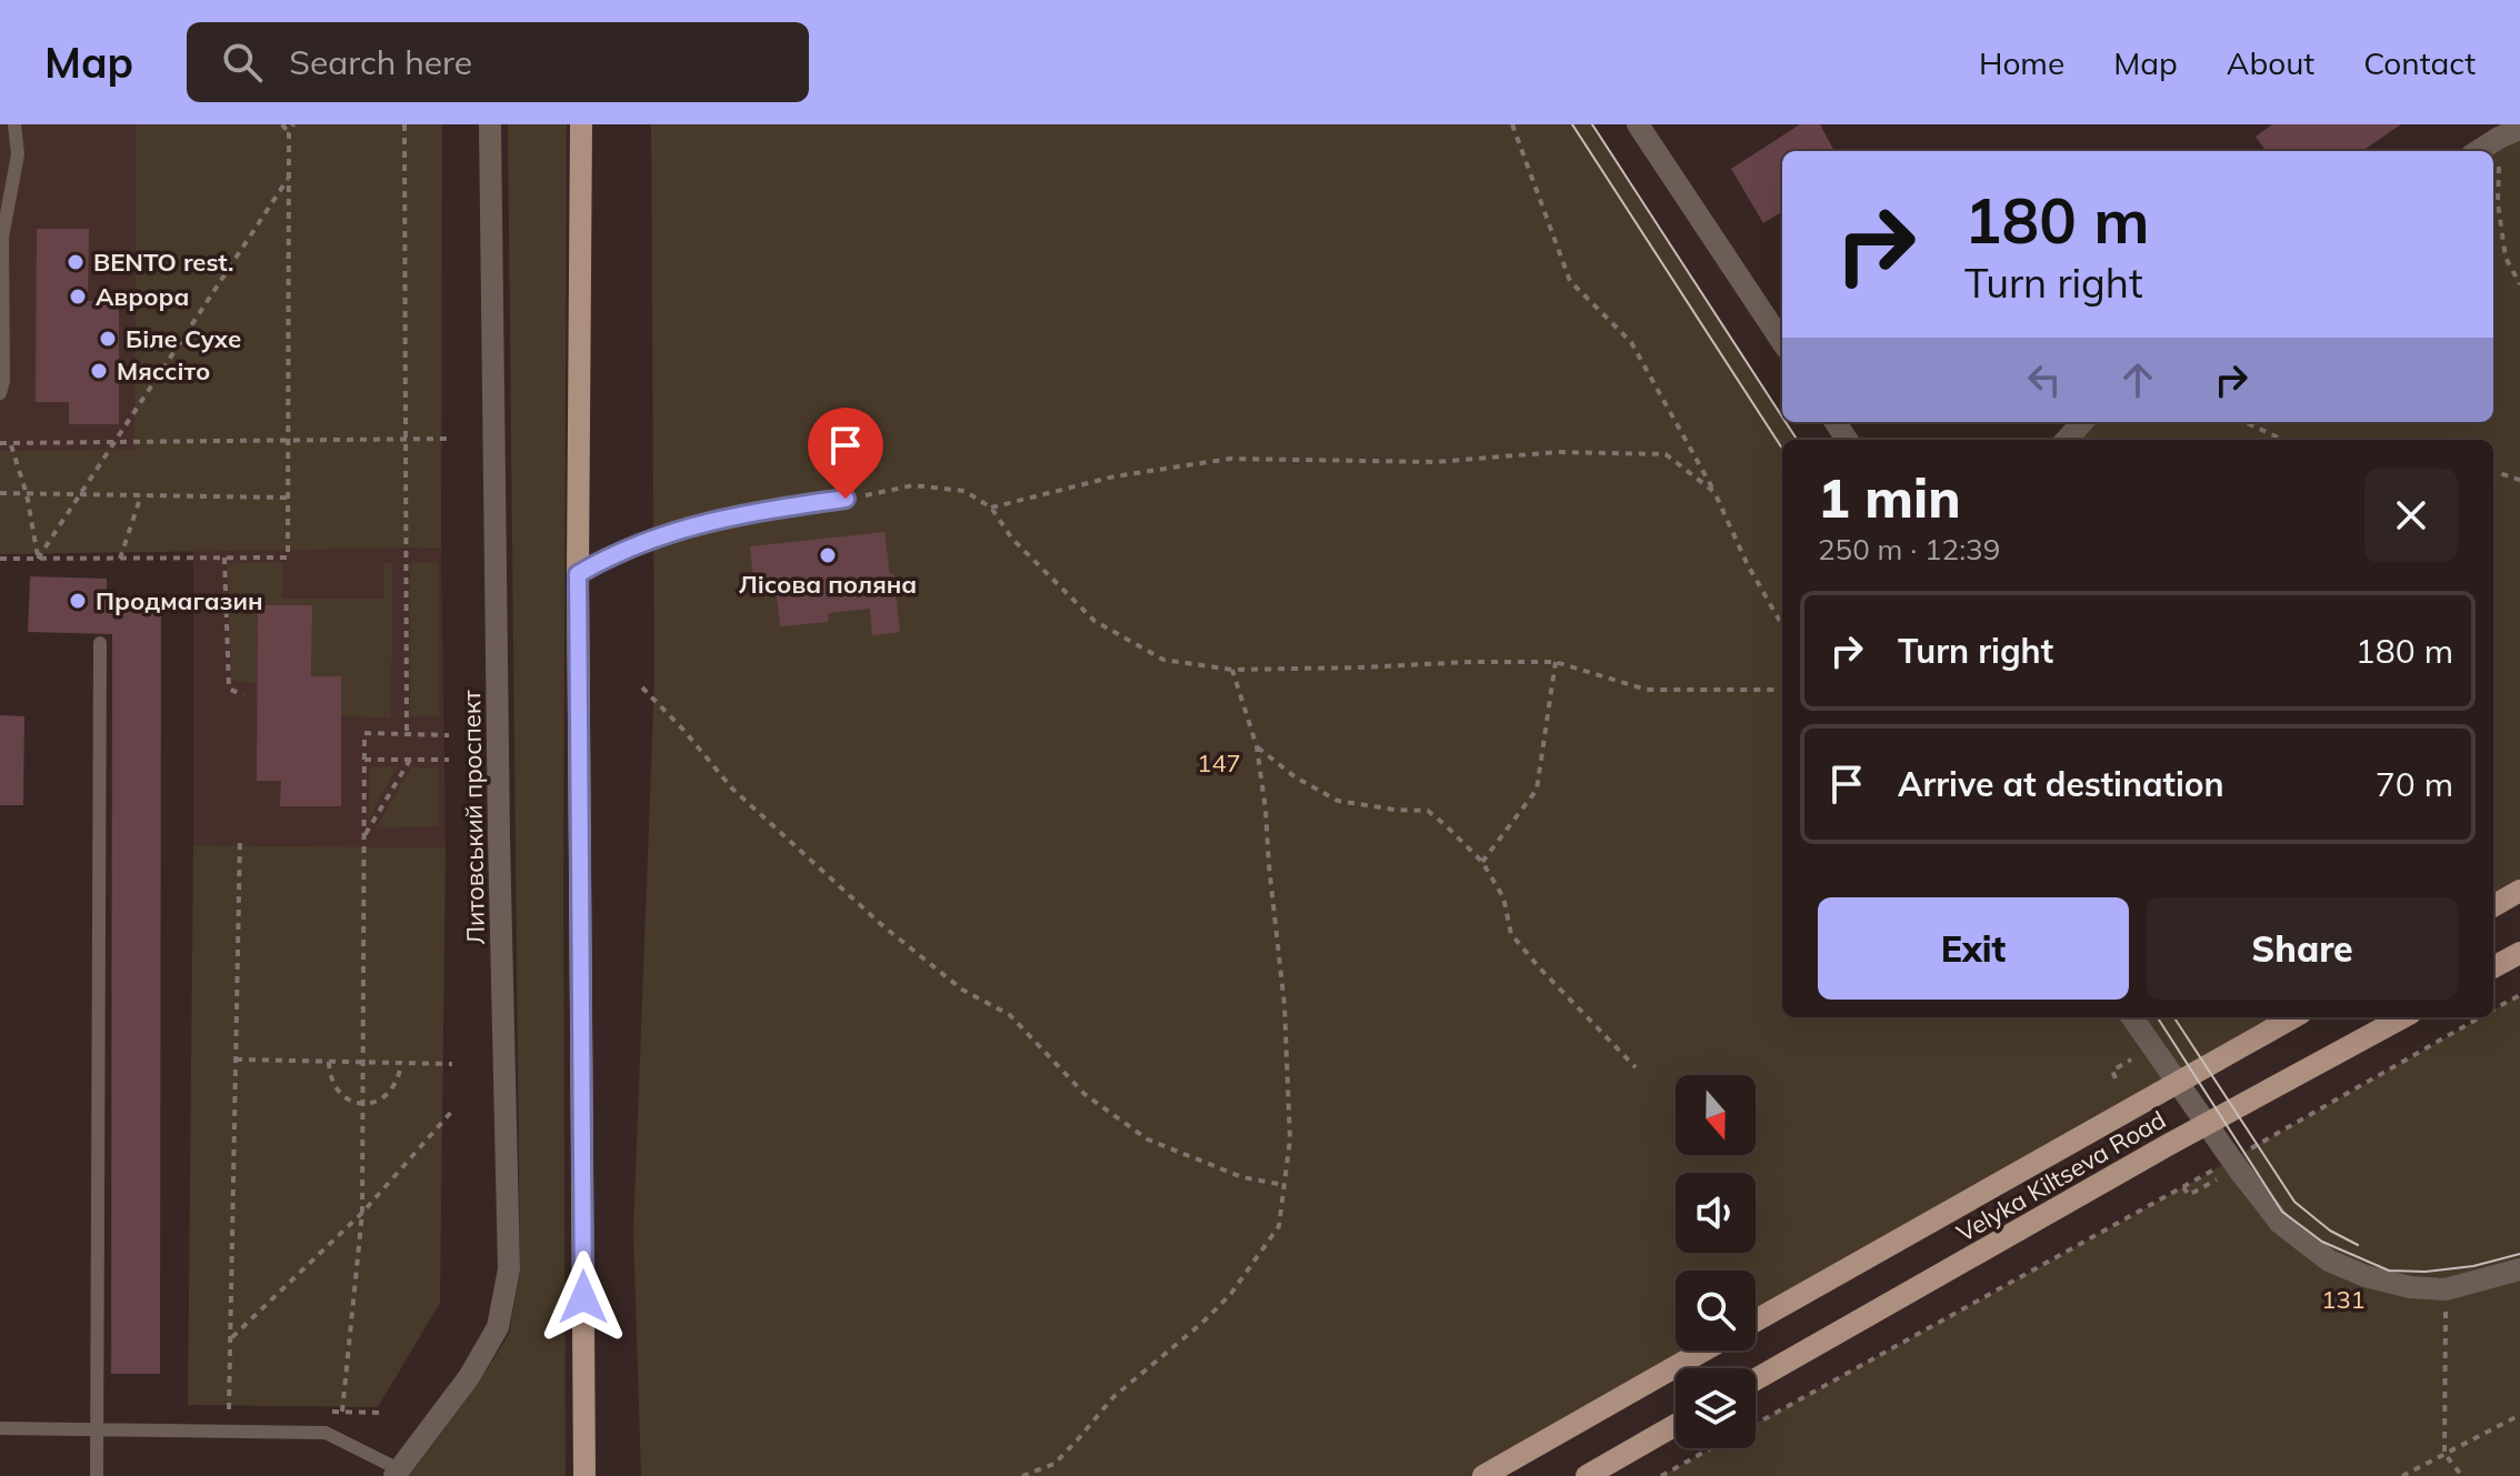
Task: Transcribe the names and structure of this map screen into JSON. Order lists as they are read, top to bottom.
{
  "streets": {
    "main road": ["Velyka Kiltseva Road"],
    "street": ["Литовський проспект"]
  },
  "parks": ["147", "131"],
  "places": [
    "BENTO rest.",
    "Аврора",
    "Біле Сухе",
    "Мяссіто",
    "Лісова поляна",
    "Продмагазин"
  ],
  "north": "bottom",
  "page": {
    "header": "Map",
    "search": "Search here",
    "nav": [
      "Home",
      "Map",
      "About",
      "Contact"
    ],
    "turn": ["180 m", "Turn right"],
    "heading": ["1 min", "250 m · 12:39"],
    "list": [
      {
        "name": "Turn right",
        "value": "180 m"
      },
      {
        "name": "Arrive at destination",
        "value": "70 m"
      }
    ],
    "buttons": ["Exit", "Share"]
  }
}
